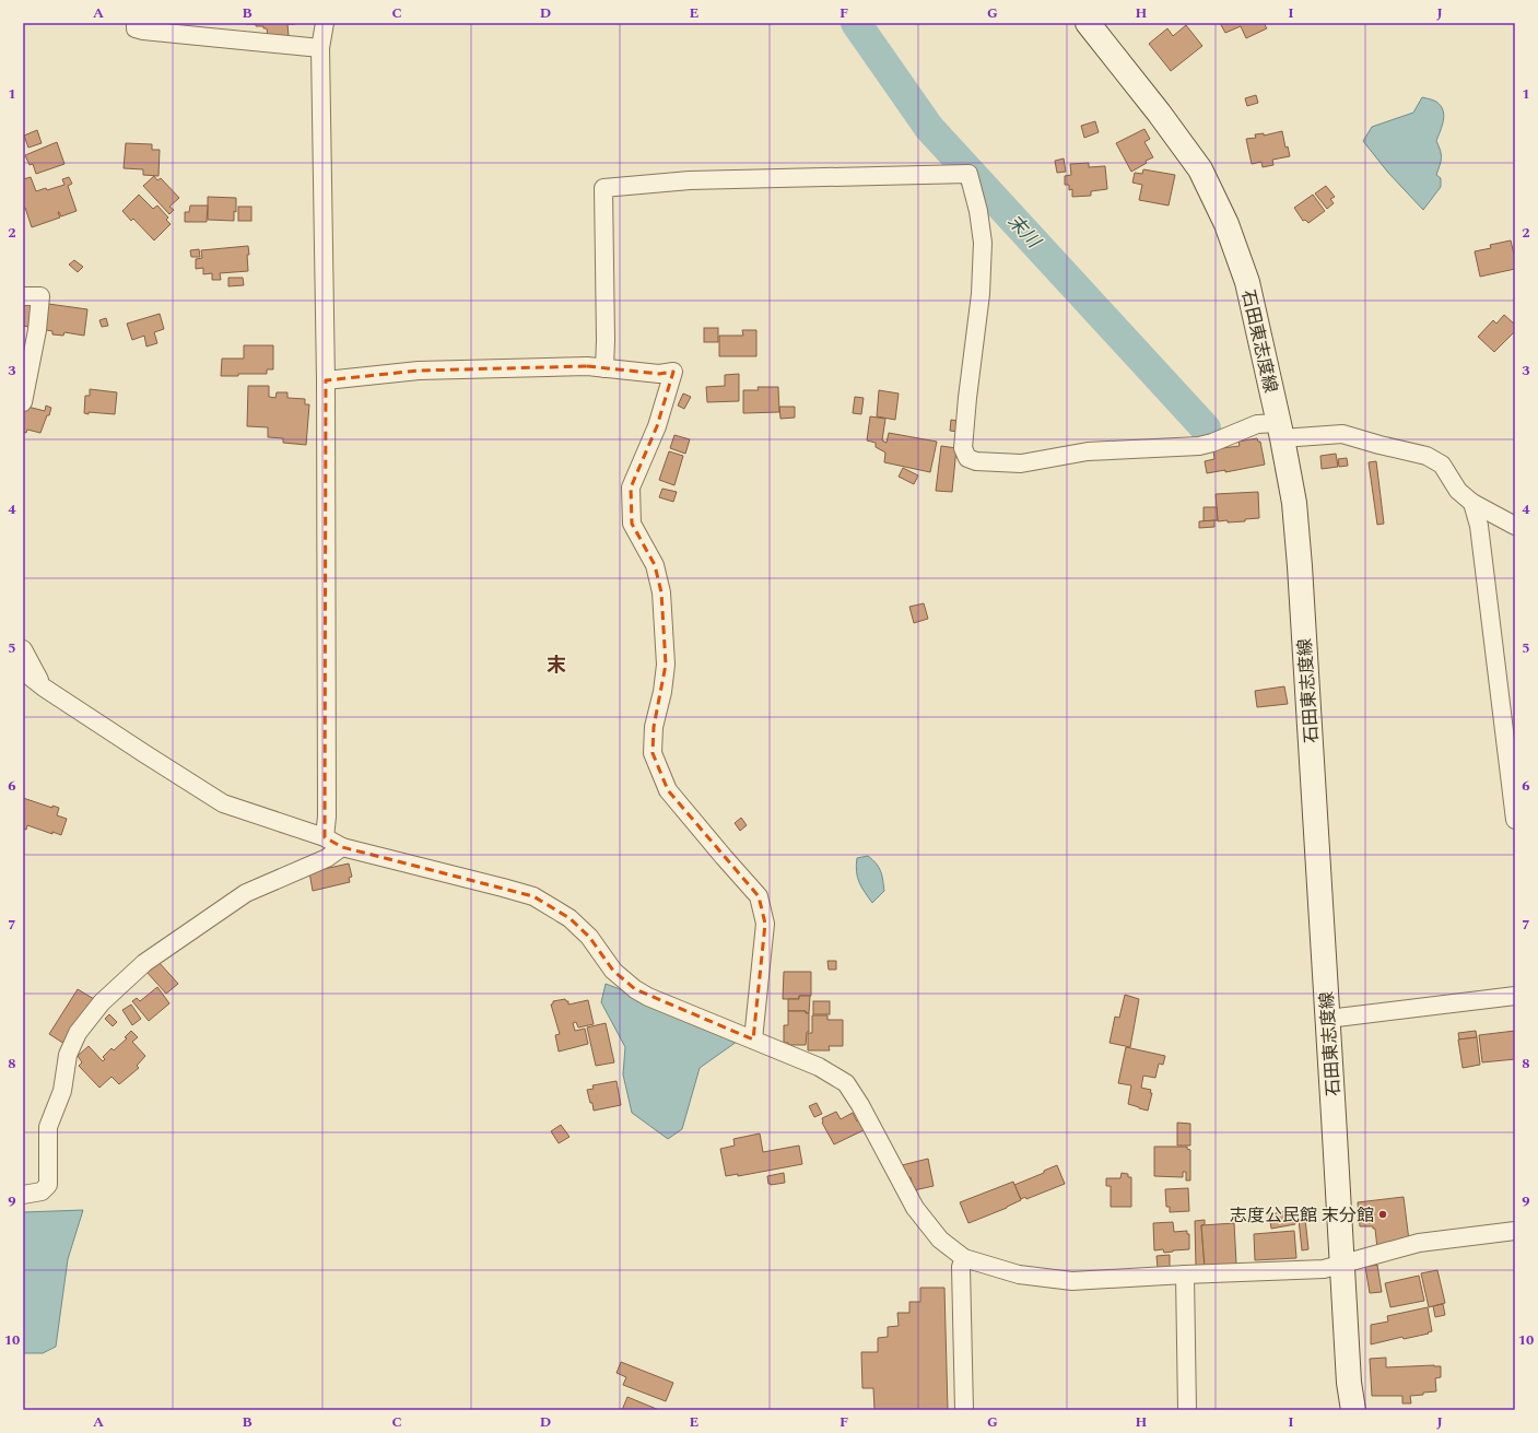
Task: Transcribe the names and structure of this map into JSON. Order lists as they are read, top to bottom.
{
  "streets": {
    "main road": ["石田東志度線"]
  },
  "districts": ["末"],
  "water": ["末川"],
  "places": ["志度公民館 末分館"],
  "grid": {
    "columns": [
      "A",
      "B",
      "C",
      "D",
      "E",
      "F",
      "G",
      "H",
      "I",
      "J"
    ],
    "rows": [
      "1",
      "2",
      "3",
      "4",
      "5",
      "6",
      "7",
      "8",
      "9",
      "10"
    ]
  }
}
